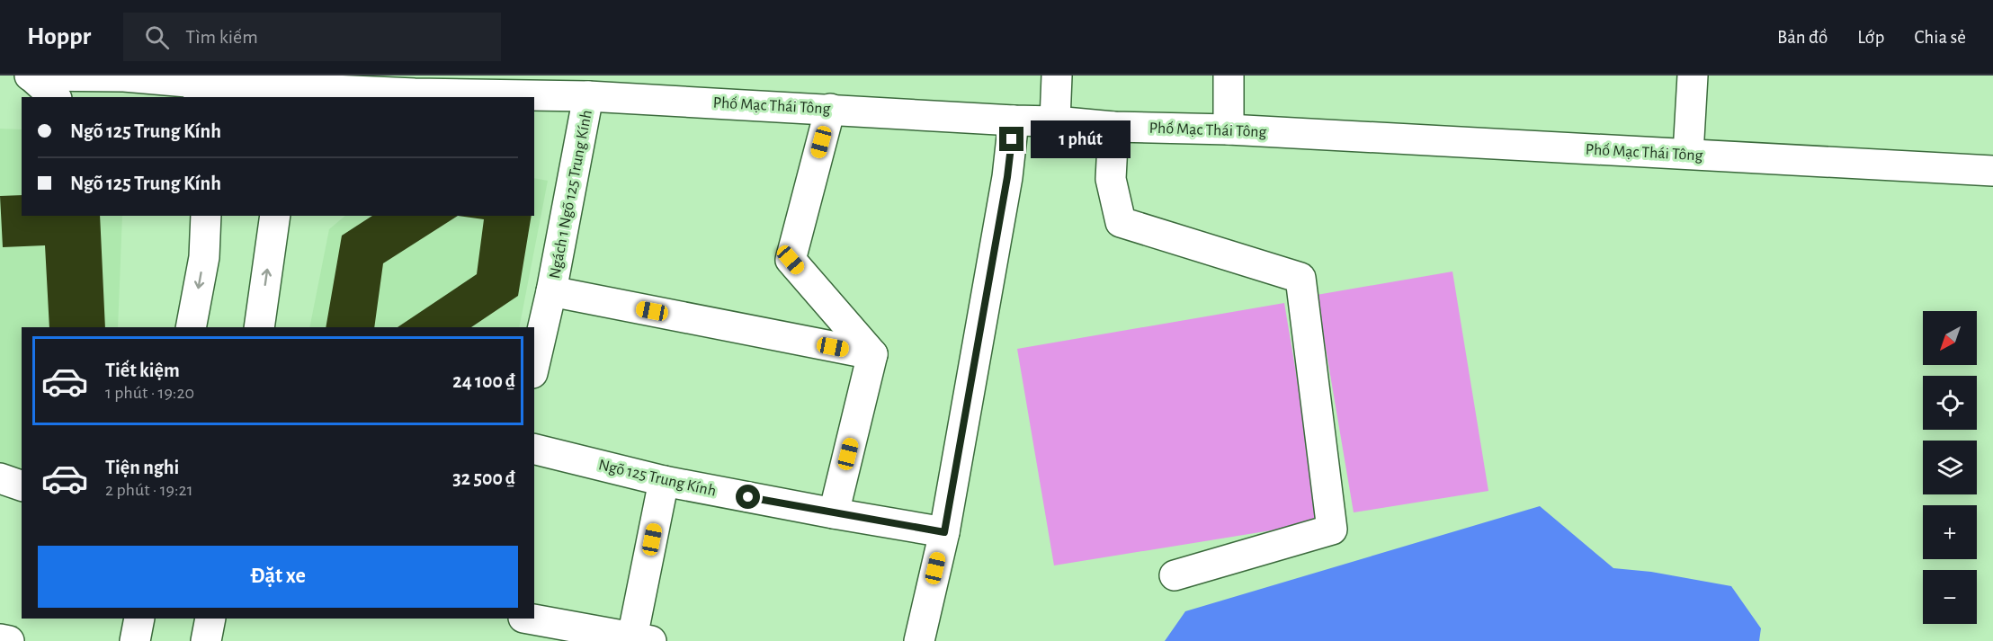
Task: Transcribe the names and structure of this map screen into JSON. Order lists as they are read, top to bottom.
{
  "streets": {
    "street": ["Phố Mạc Thái Tông", "Ngách 1 Ngõ 125 Trung Kính", "Ngõ 125 Trung Kính"]
  },
  "crossings": [
    ["Phố Mạc Thái Tông", "Ngách 1 Ngõ 125 Trung Kính"]
  ],
  "north": "bottom left",
  "page": {
    "header": "Hoppr",
    "search": "Tìm kiếm",
    "nav": ["Bản đồ", "Lớp", "Chia sẻ"],
    "banner": ["Ngõ 125 Trung Kính", "Ngõ 125 Trung Kính"],
    "bubble": "1 phút",
    "map_buttons": ["+", "−"],
    "list": [
      {
        "name": "Tiết kiệm",
        "note": "1 phút · 19:20",
        "value": "24 100 ₫"
      },
      {
        "name": "Tiện nghi",
        "note": "2 phút · 19:21",
        "value": "32 500 ₫"
      }
    ],
    "buttons": "Đặt xe"
  }
}
